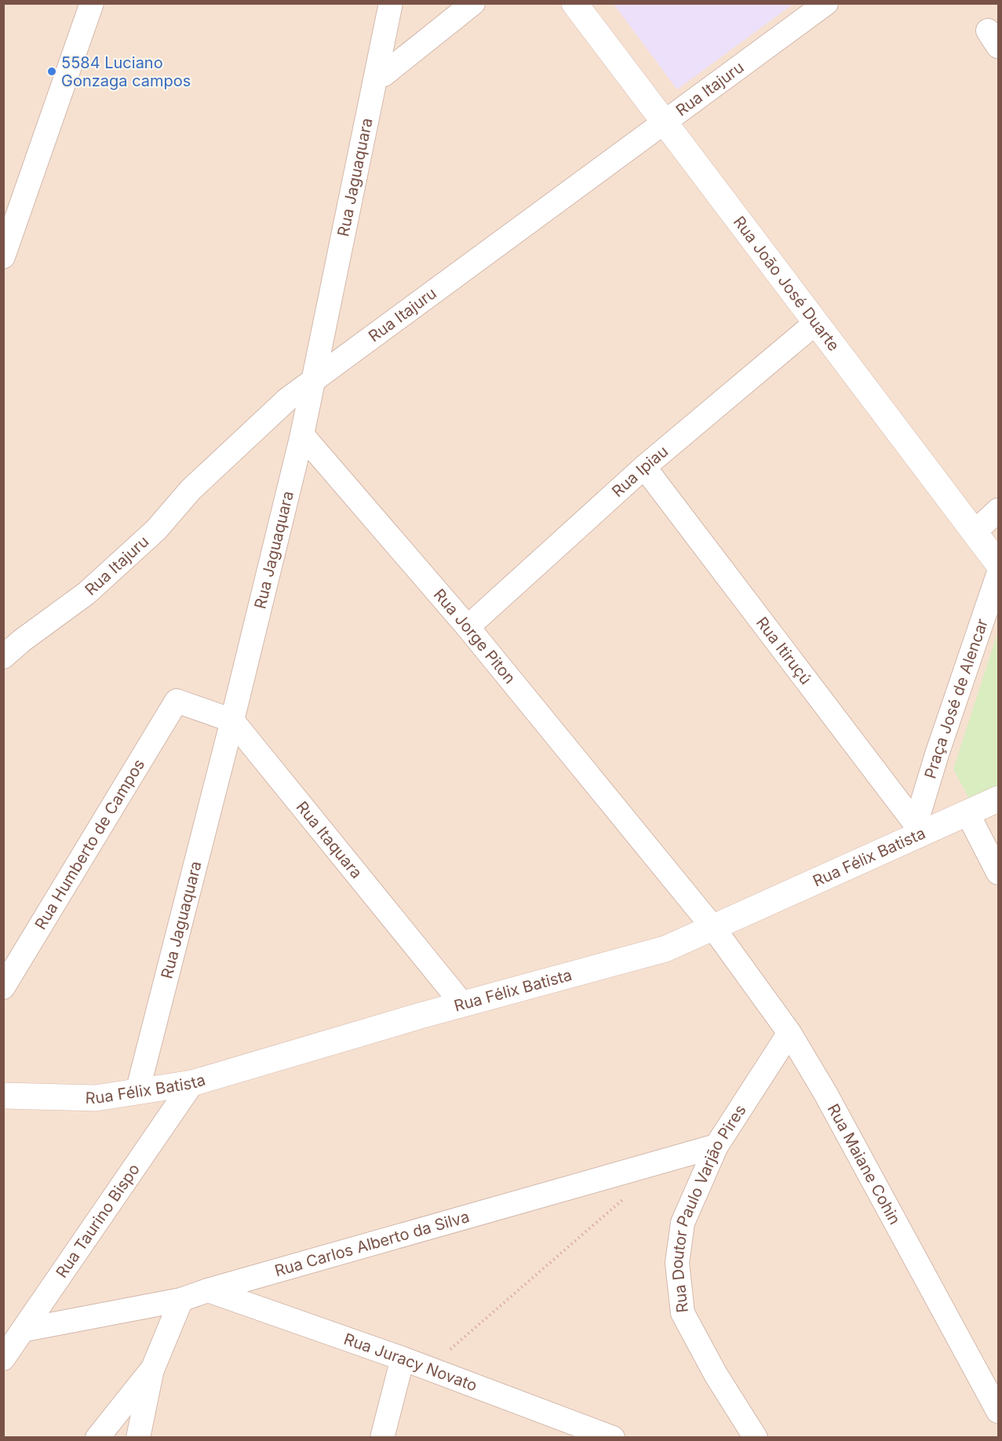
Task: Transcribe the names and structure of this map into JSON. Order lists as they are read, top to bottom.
{
  "streets": {
    "street": [
      "Rua Itajuru",
      "Rua Jaguaquara",
      "Rua João José Duarte",
      "Rua Ipiau",
      "Rua Jorge Piton",
      "Rua Itiruçú",
      "Praça José de Alencar",
      "Rua Itaquara",
      "Rua Humberto de Campos",
      "Rua Félix Batista",
      "Rua Maiane Cohin",
      "Rua Doutor Paulo Varjão Pires",
      "Rua Taurino Bispo",
      "Rua Carlos Alberto da Silva",
      "Rua Juracy Novato"
    ]
  },
  "crossings": [
    ["Rua Itajuru", "Rua Jaguaquara"],
    ["Rua Itajuru", "Rua João José Duarte"],
    ["Rua Jaguaquara", "Rua Jorge Piton"],
    ["Rua Jaguaquara", "Rua Itaquara"],
    ["Rua Jaguaquara", "Rua Humberto de Campos"],
    ["Rua Jaguaquara", "Rua Félix Batista"],
    ["Rua João José Duarte", "Rua Ipiau"],
    ["Rua Ipiau", "Rua Jorge Piton"],
    ["Rua Ipiau", "Rua Itiruçú"],
    ["Rua Jorge Piton", "Rua Félix Batista"],
    ["Rua Jorge Piton", "Rua Maiane Cohin"],
    ["Rua Itiruçú", "Praça José de Alencar"],
    ["Rua Itiruçú", "Rua Félix Batista"],
    ["Praça José de Alencar", "Rua Félix Batista"],
    ["Rua Itaquara", "Rua Humberto de Campos"],
    ["Rua Itaquara", "Rua Félix Batista"],
    ["Rua Félix Batista", "Rua Maiane Cohin"],
    ["Rua Félix Batista", "Rua Taurino Bispo"],
    ["Rua Maiane Cohin", "Rua Doutor Paulo Varjão Pires"],
    ["Rua Doutor Paulo Varjão Pires", "Rua Carlos Alberto da Silva"],
    ["Rua Taurino Bispo", "Rua Carlos Alberto da Silva"],
    ["Rua Carlos Alberto da Silva", "Rua Juracy Novato"]
  ],
  "places": ["5584 Luciano Gonzaga campos"]
}
